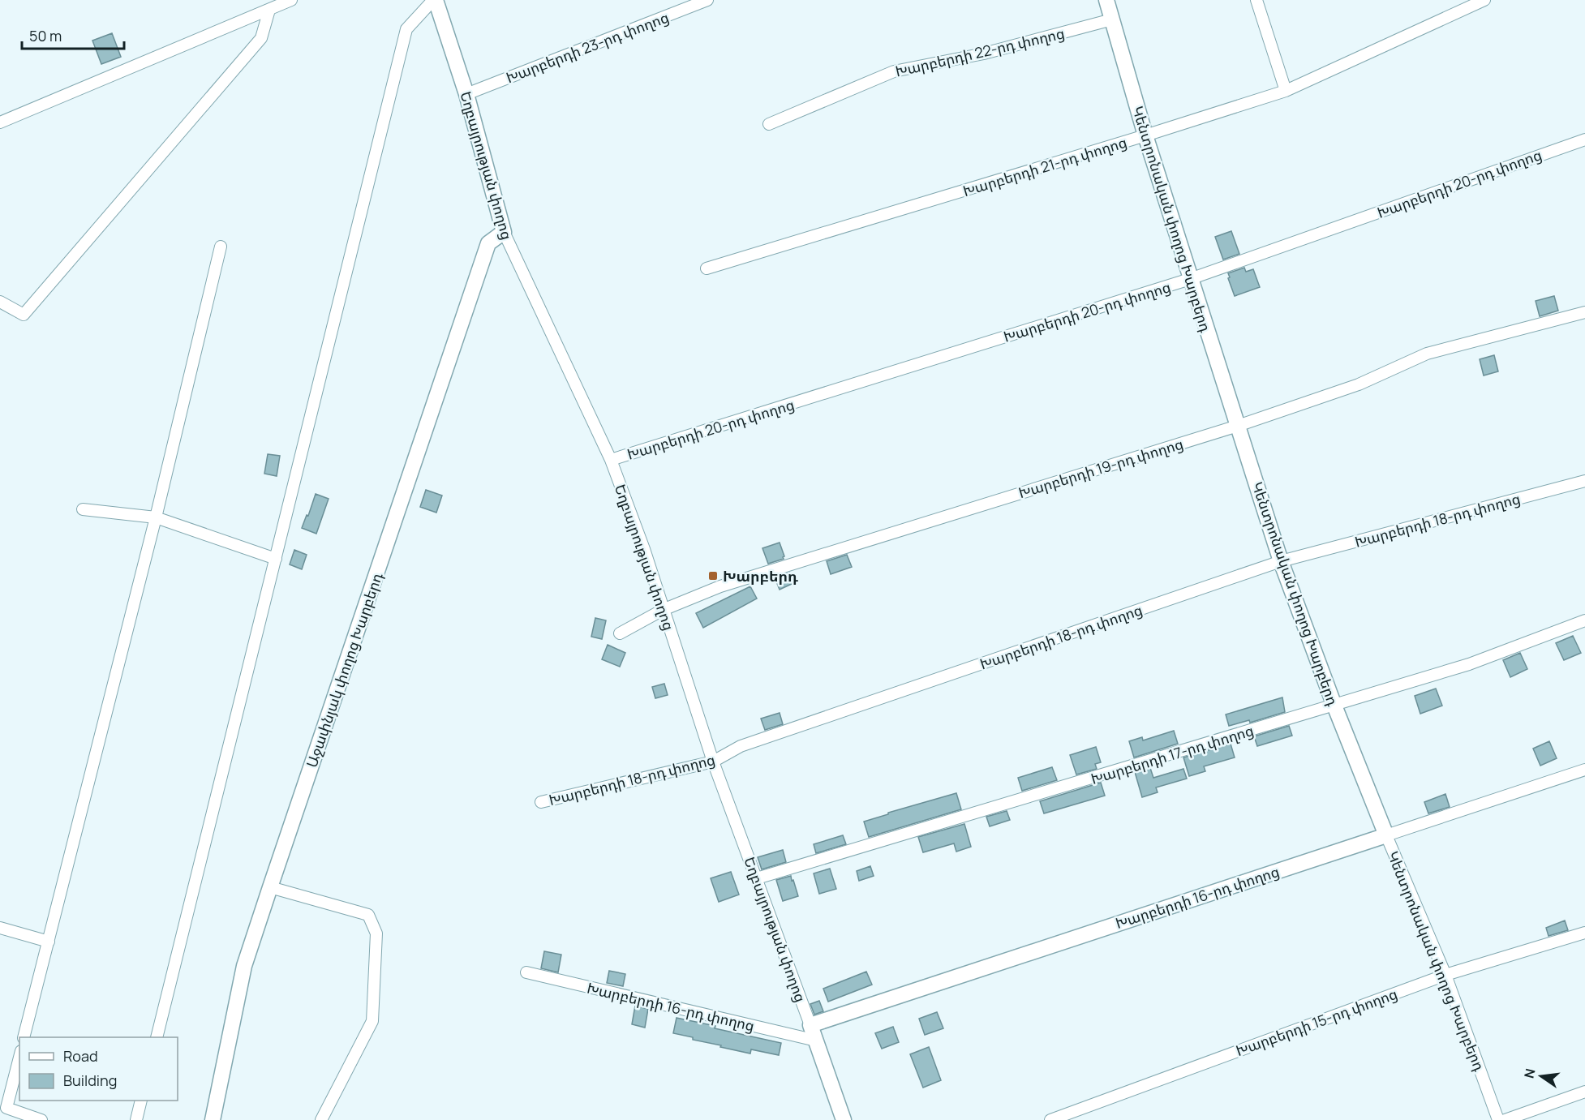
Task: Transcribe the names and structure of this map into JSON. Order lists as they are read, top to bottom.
{
  "streets": {
    "street": [
      "Խարբերդի 23-րդ փողոց",
      "Խարբերդի 22-րդ փողոց",
      "Եղբայրության փողոց",
      "Խարբերդի 21-րդ փողոց",
      "Խարբերդի 20-րդ փողոց",
      "Կենտրոնական փողոց Խարբերդ",
      "Խարբերդի 19-րդ փողոց",
      "Խարբերդի 18-րդ փողոց",
      "Աջափնյակ փողոց Խարբերդ",
      "Խարբերդի 17-րդ փողոց",
      "Խարբերդի 16-րդ փողոց",
      "Խարբերդի 15-րդ փողոց"
    ]
  },
  "crossings": [
    ["Խարբերդի 23-րդ փողոց", "Եղբայրության փողոց"],
    ["Խարբերդի 22-րդ փողոց", "Կենտրոնական փողոց Խարբերդ"],
    ["Եղբայրության փողոց", "Խարբերդի 20-րդ փողոց"],
    ["Եղբայրության փողոց", "Խարբերդի 19-րդ փողոց"],
    ["Եղբայրության փողոց", "Խարբերդի 18-րդ փողոց"],
    ["Եղբայրության փողոց", "Աջափնյակ փողոց Խարբերդ"],
    ["Եղբայրության փողոց", "Խարբերդի 17-րդ փողոց"],
    ["Եղբայրության փողոց", "Խարբերդի 16-րդ փողոց"],
    ["Խարբերդի 21-րդ փողոց", "Կենտրոնական փողոց Խարբերդ"],
    ["Խարբերդի 20-րդ փողոց", "Կենտրոնական փողոց Խարբերդ"],
    ["Կենտրոնական փողոց Խարբերդ", "Խարբերդի 19-րդ փողոց"],
    ["Կենտրոնական փողոց Խարբերդ", "Խարբերդի 18-րդ փողոց"],
    ["Կենտրոնական փողոց Խարբերդ", "Խարբերդի 17-րդ փողոց"],
    ["Կենտրոնական փողոց Խարբերդ", "Խարբերդի 16-րդ փողոց"],
    ["Կենտրոնական փողոց Խարբերդ", "Խարբերդի 15-րդ փողոց"]
  ],
  "places": {
    "transit": ["Խարբերդ"]
  },
  "legend": ["Road", "Building"],
  "scale_bar": "50 m",
  "north": "left"
}
